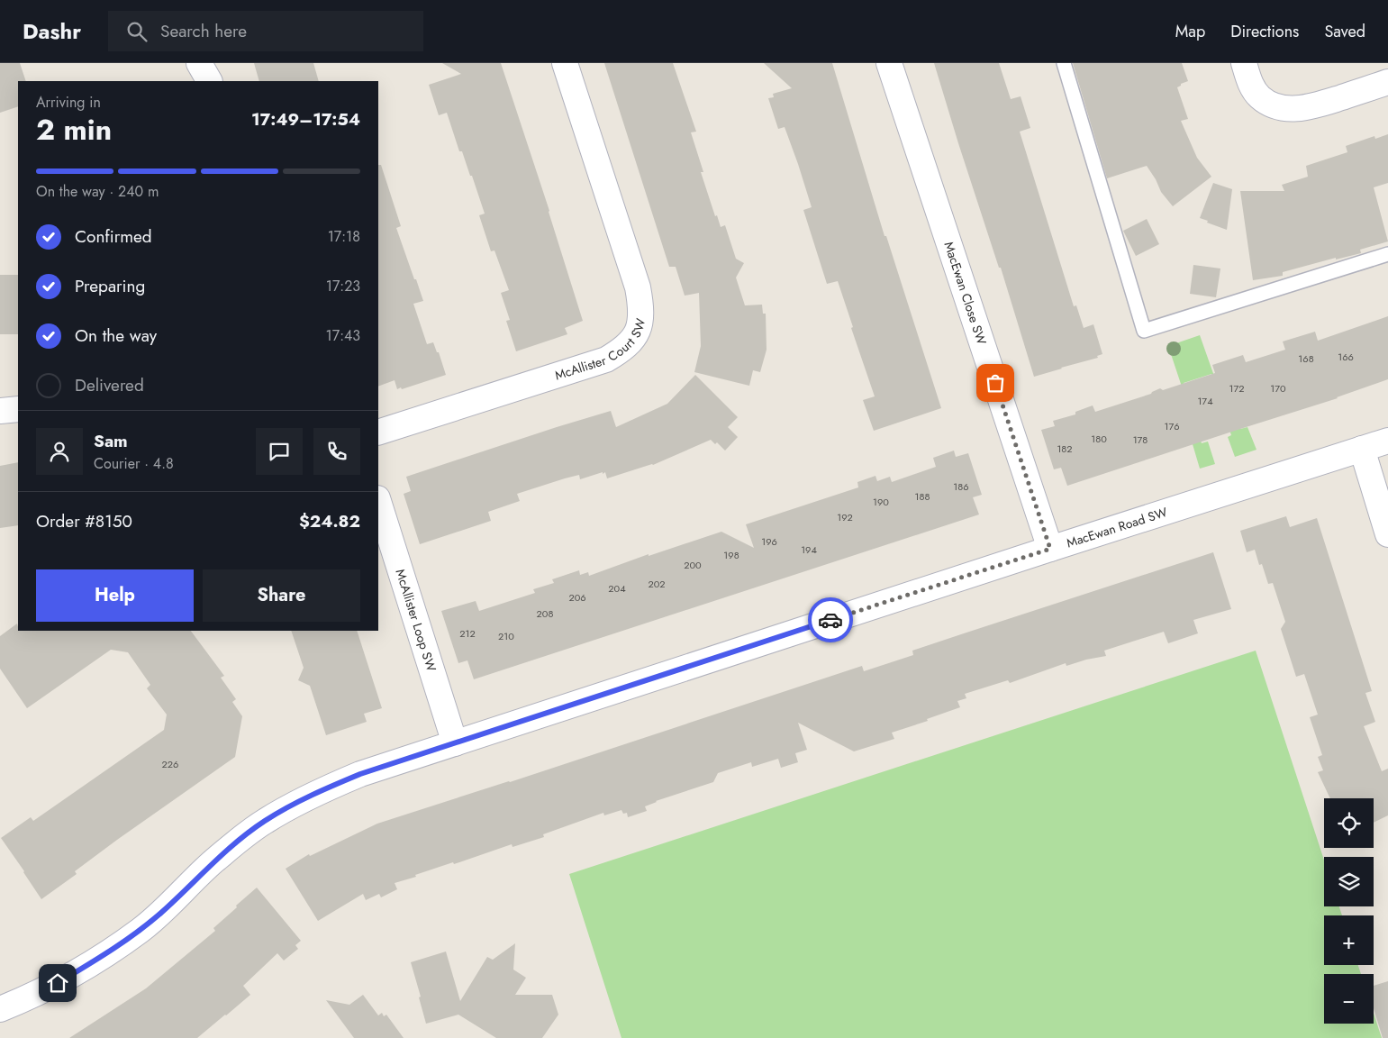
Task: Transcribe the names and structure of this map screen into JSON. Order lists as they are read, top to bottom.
{
  "streets": {
    "street": [
      "MacEwan Close SW",
      "McAllister Court SW",
      "MacEwan Road SW",
      "McAllister Loop SW"
    ]
  },
  "crossings": [
    ["MacEwan Close SW", "MacEwan Road SW"],
    ["MacEwan Road SW", "McAllister Loop SW"]
  ],
  "house_numbers": [
    "166",
    "168",
    "172",
    "170",
    "174",
    "176",
    "180",
    "178",
    "182",
    "186",
    "188",
    "190",
    "192",
    "196",
    "194",
    "198",
    "200",
    "202",
    "204",
    "206",
    "208",
    "212",
    "210",
    "226"
  ],
  "page": {
    "header": "Dashr",
    "search": "Search here",
    "nav": ["Map", "Directions", "Saved"],
    "heading": ["2 min", "Arriving in", "17:49–17:54"],
    "panel": [
      "Sam",
      "Courier · 4.8",
      "Order #8150",
      "$24.82"
    ],
    "bar": "On the way · 240 m",
    "list": [
      ["Confirmed", "17:18"],
      ["Preparing", "17:23"],
      ["On the way", "17:43"],
      "Delivered"
    ],
    "buttons": ["Help", "Share"],
    "map_buttons": ["+", "−"]
  }
}
